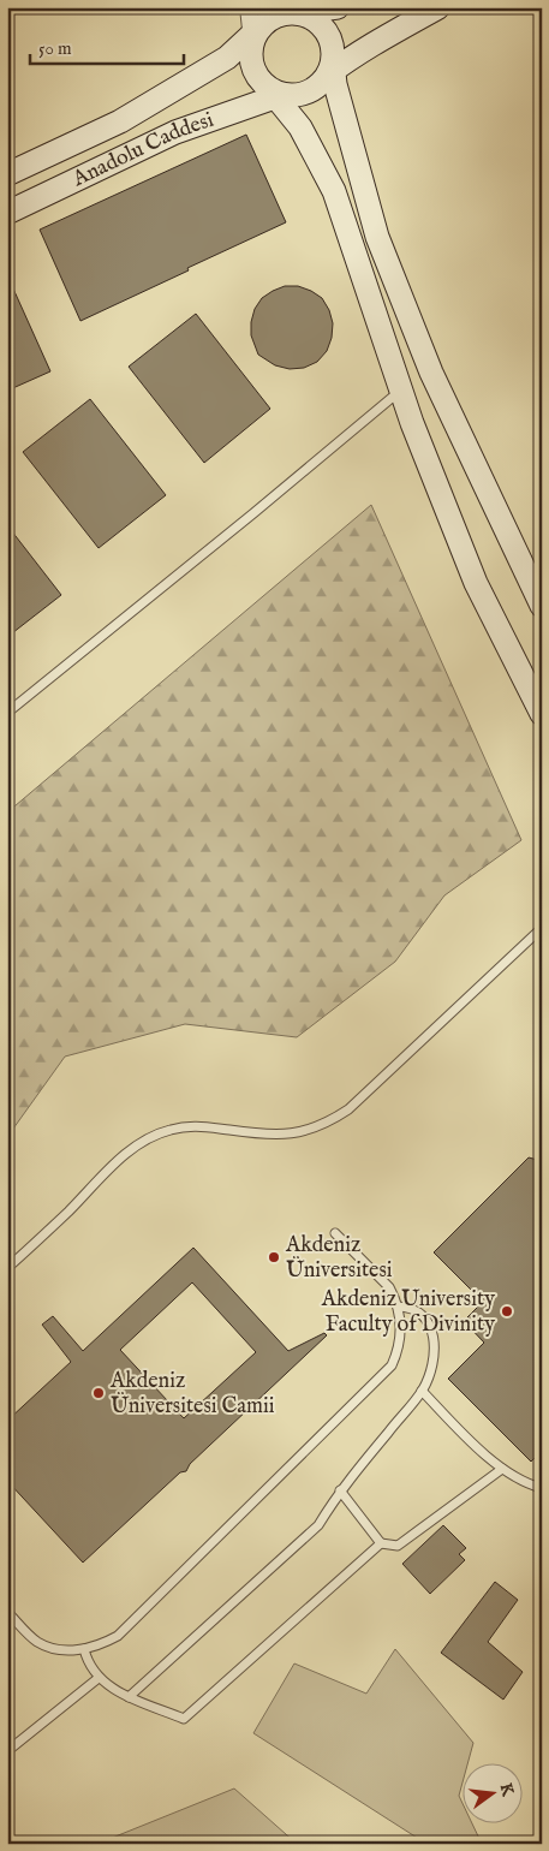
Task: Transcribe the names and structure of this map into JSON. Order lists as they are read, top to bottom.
{
  "streets": {
    "street": ["Anadolu Caddesi"]
  },
  "places": ["Akdeniz Üniversitesi", "Akdeniz University Faculty of Divinity", "Akdeniz Üniversitesi Camii"],
  "scale_bar": "50 m",
  "north": "right"
}
